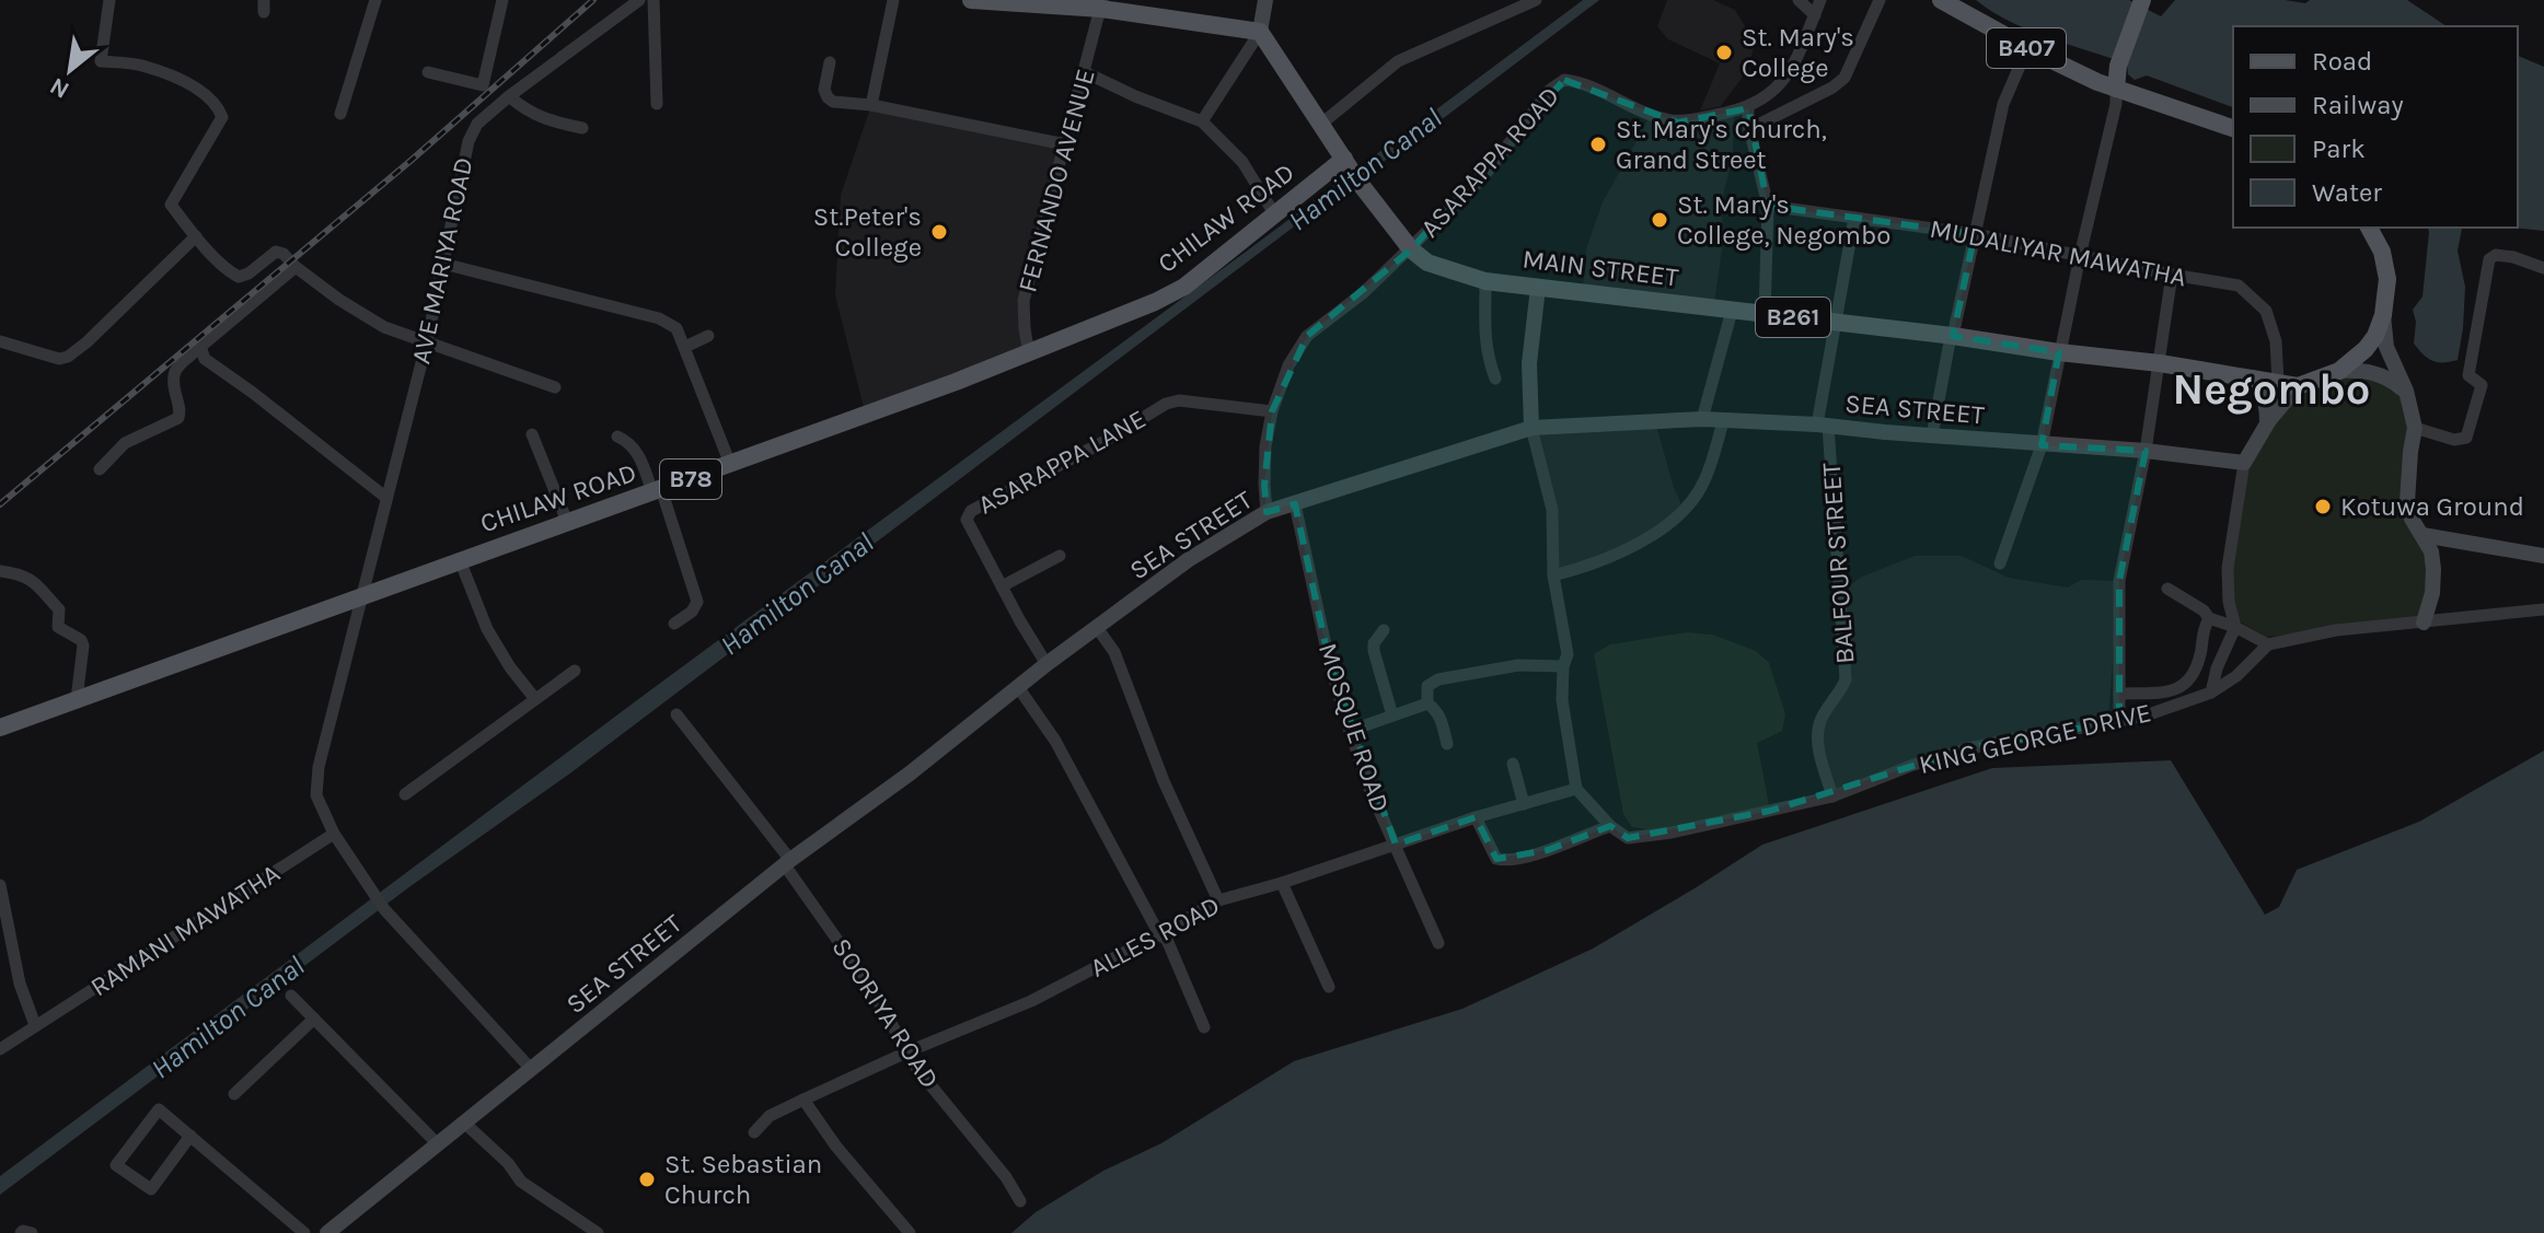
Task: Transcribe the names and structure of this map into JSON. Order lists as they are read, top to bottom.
{
  "streets": {
    "main road": [
      "B407",
      "CHILAW ROAD",
      "MAIN STREET",
      "B261",
      "B78"
    ],
    "street": [
      "ASARAPPA ROAD",
      "FERNANDO AVENUE",
      "MUDALIYAR MAWATHA",
      "AVE MARIYA ROAD",
      "SEA STREET",
      "ASARAPPA LANE",
      "BALFOUR STREET",
      "MOSQUE ROAD",
      "KING GEORGE DRIVE",
      "RAMANI MAWATHA",
      "ALLES ROAD",
      "SOORIYA ROAD"
    ]
  },
  "crossings": [
    ["ASARAPPA ROAD", "MAIN STREET"],
    ["ASARAPPA ROAD", "SEA STREET"],
    ["ASARAPPA ROAD", "ASARAPPA LANE"],
    ["FERNANDO AVENUE", "CHILAW ROAD"],
    ["CHILAW ROAD", "AVE MARIYA ROAD"],
    ["CHILAW ROAD", "MAIN STREET"],
    ["MUDALIYAR MAWATHA", "MAIN STREET"],
    ["MUDALIYAR MAWATHA", "BALFOUR STREET"],
    ["AVE MARIYA ROAD", "SEA STREET"],
    ["AVE MARIYA ROAD", "RAMANI MAWATHA"],
    ["MAIN STREET", "BALFOUR STREET"],
    ["SEA STREET", "ASARAPPA LANE"],
    ["SEA STREET", "BALFOUR STREET"],
    ["SEA STREET", "MOSQUE ROAD"],
    ["SEA STREET", "SOORIYA ROAD"],
    ["BALFOUR STREET", "KING GEORGE DRIVE"],
    ["MOSQUE ROAD", "ALLES ROAD"],
    ["ALLES ROAD", "SOORIYA ROAD"]
  ],
  "districts": ["Negombo"],
  "water": ["Hamilton Canal"],
  "places": [
    "St. Mary's College",
    "St. Mary's Church, Grand Street",
    "St. Mary's College, Negombo",
    "St.Peter's College",
    "Kotuwa Ground",
    "St. Sebastian Church"
  ],
  "legend": [
    "Road",
    "Railway",
    "Park",
    "Water"
  ],
  "north": "bottom left"
}
